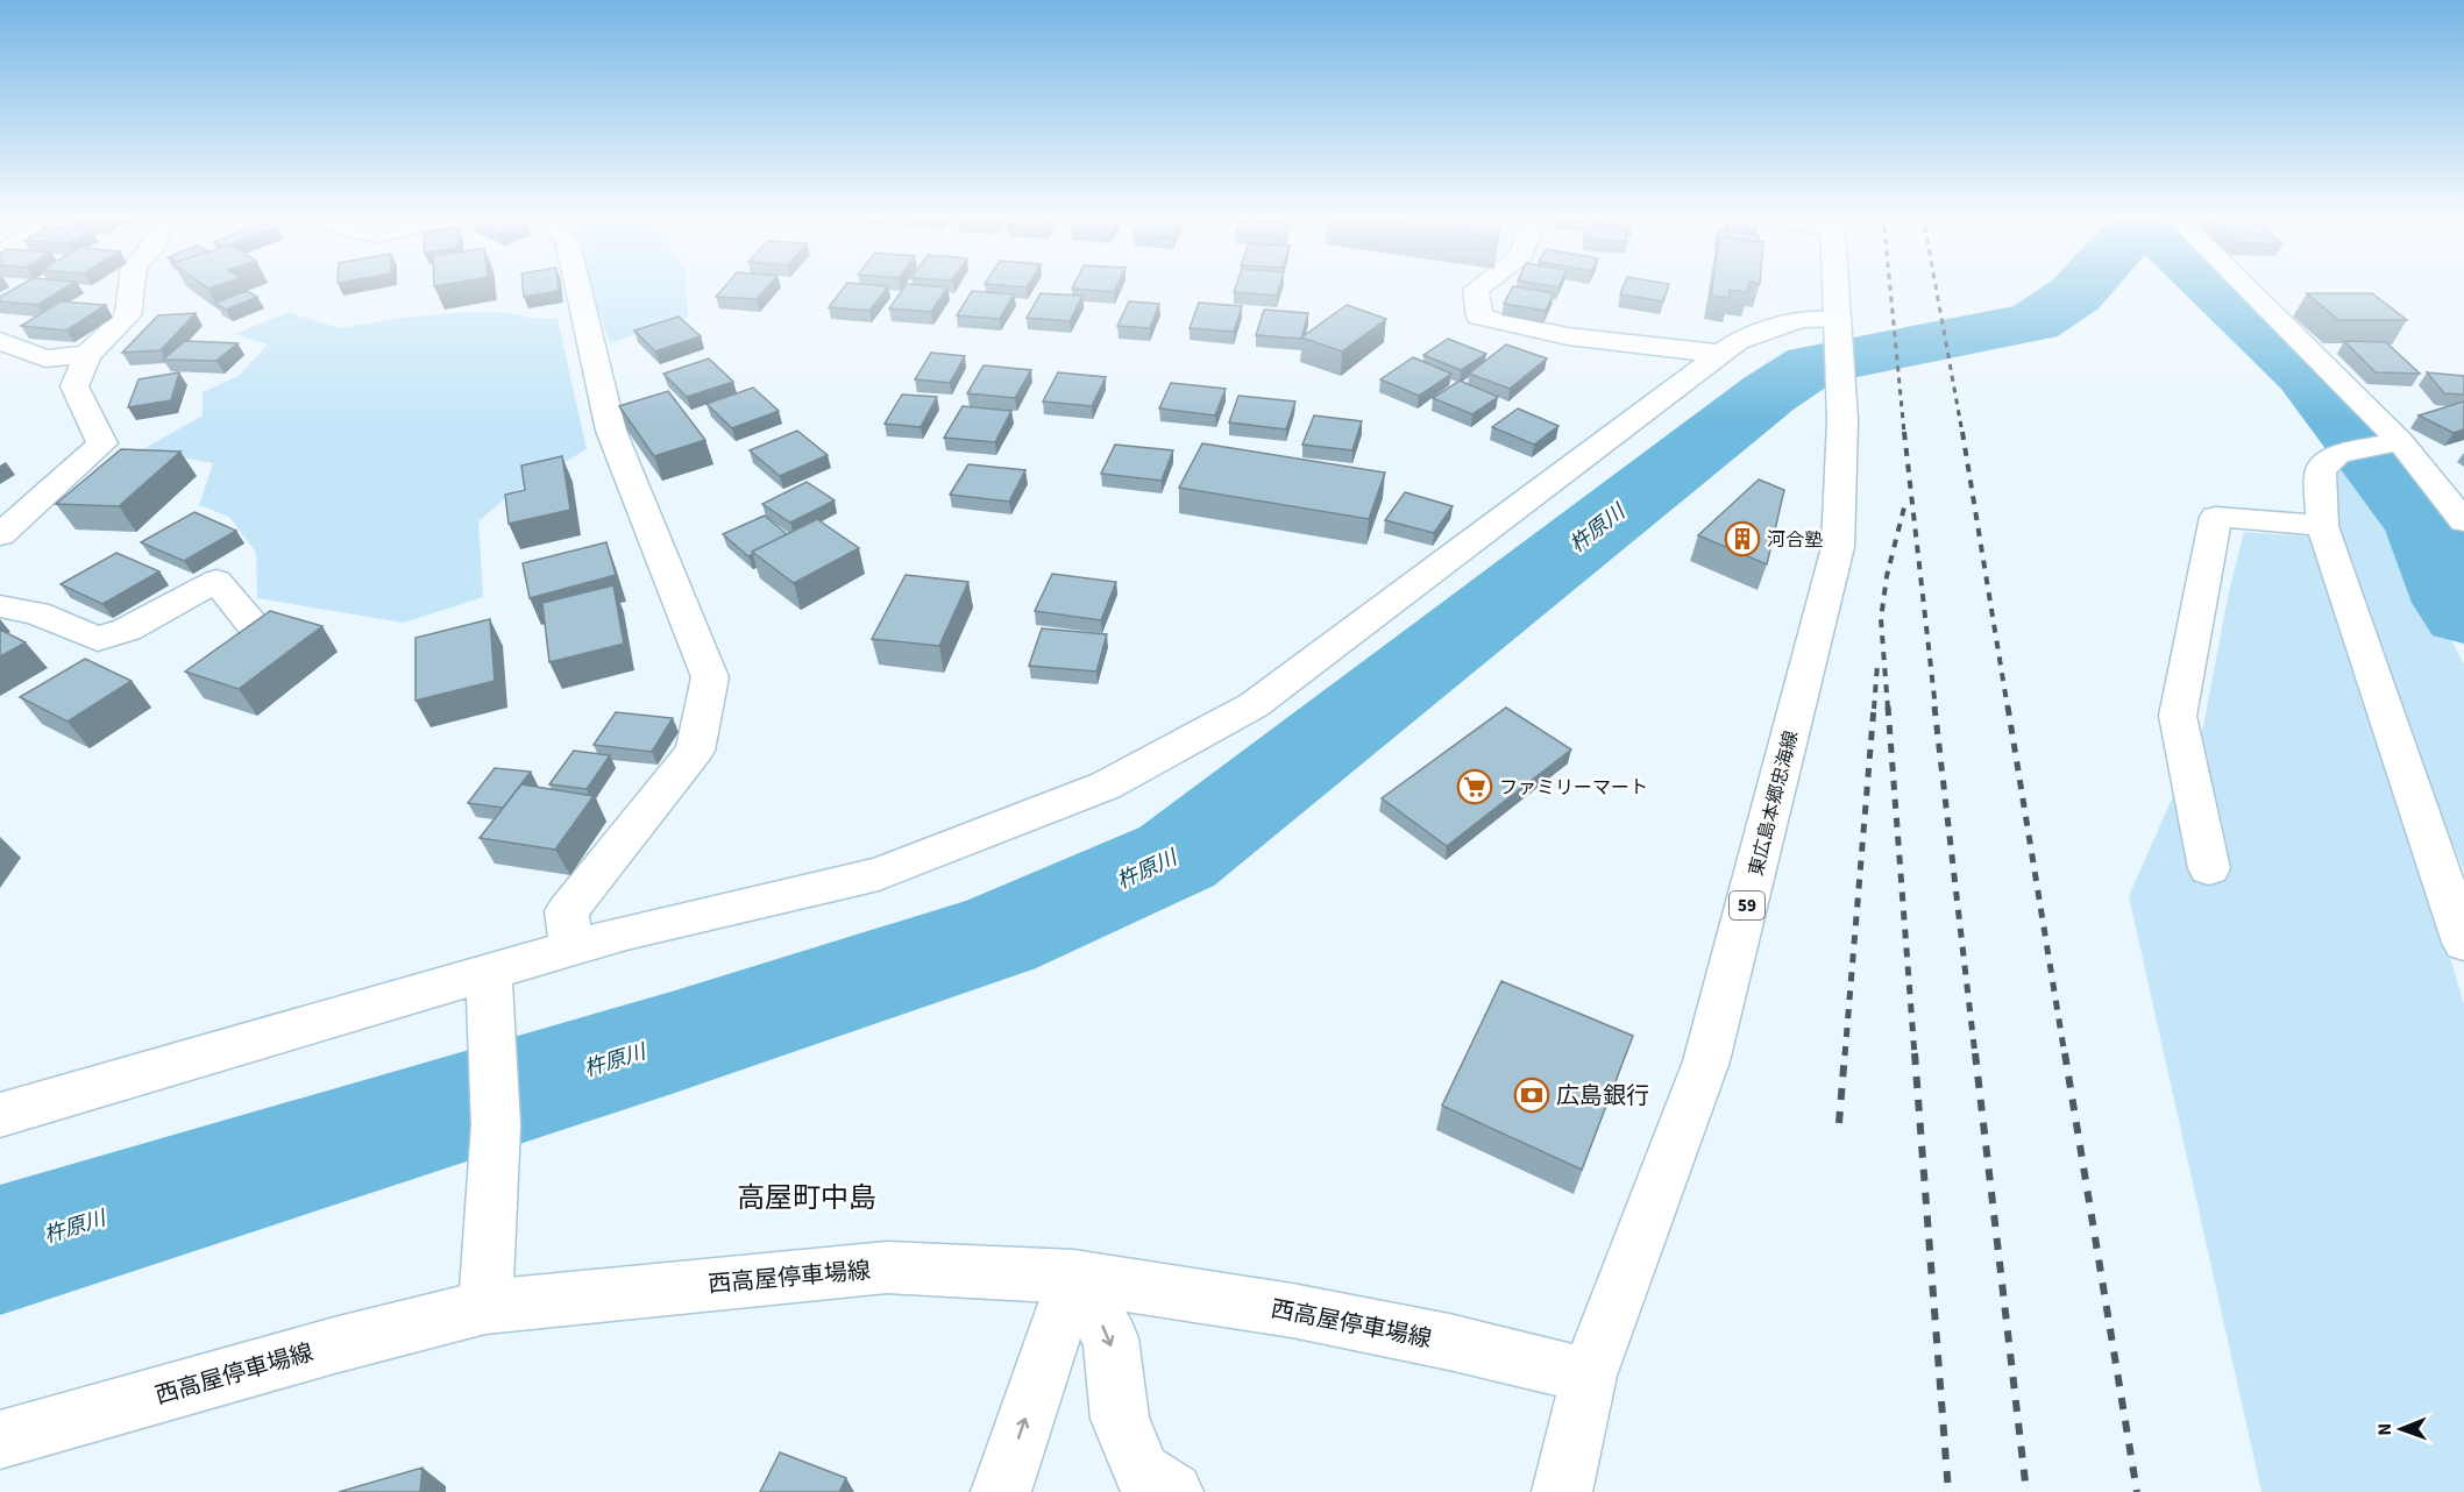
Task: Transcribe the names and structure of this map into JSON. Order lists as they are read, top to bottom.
{
  "streets": {
    "street": ["東広島本郷忠海線", "59", "西高屋停車場線"]
  },
  "crossings": [
    ["東広島本郷忠海線", "西高屋停車場線"]
  ],
  "districts": ["高屋町中島"],
  "water": ["杵原川"],
  "places": {
    "building": ["河合塾"],
    "supermarket": ["ファミリーマート"],
    "bank": ["広島銀行"]
  },
  "north": "left"
}
